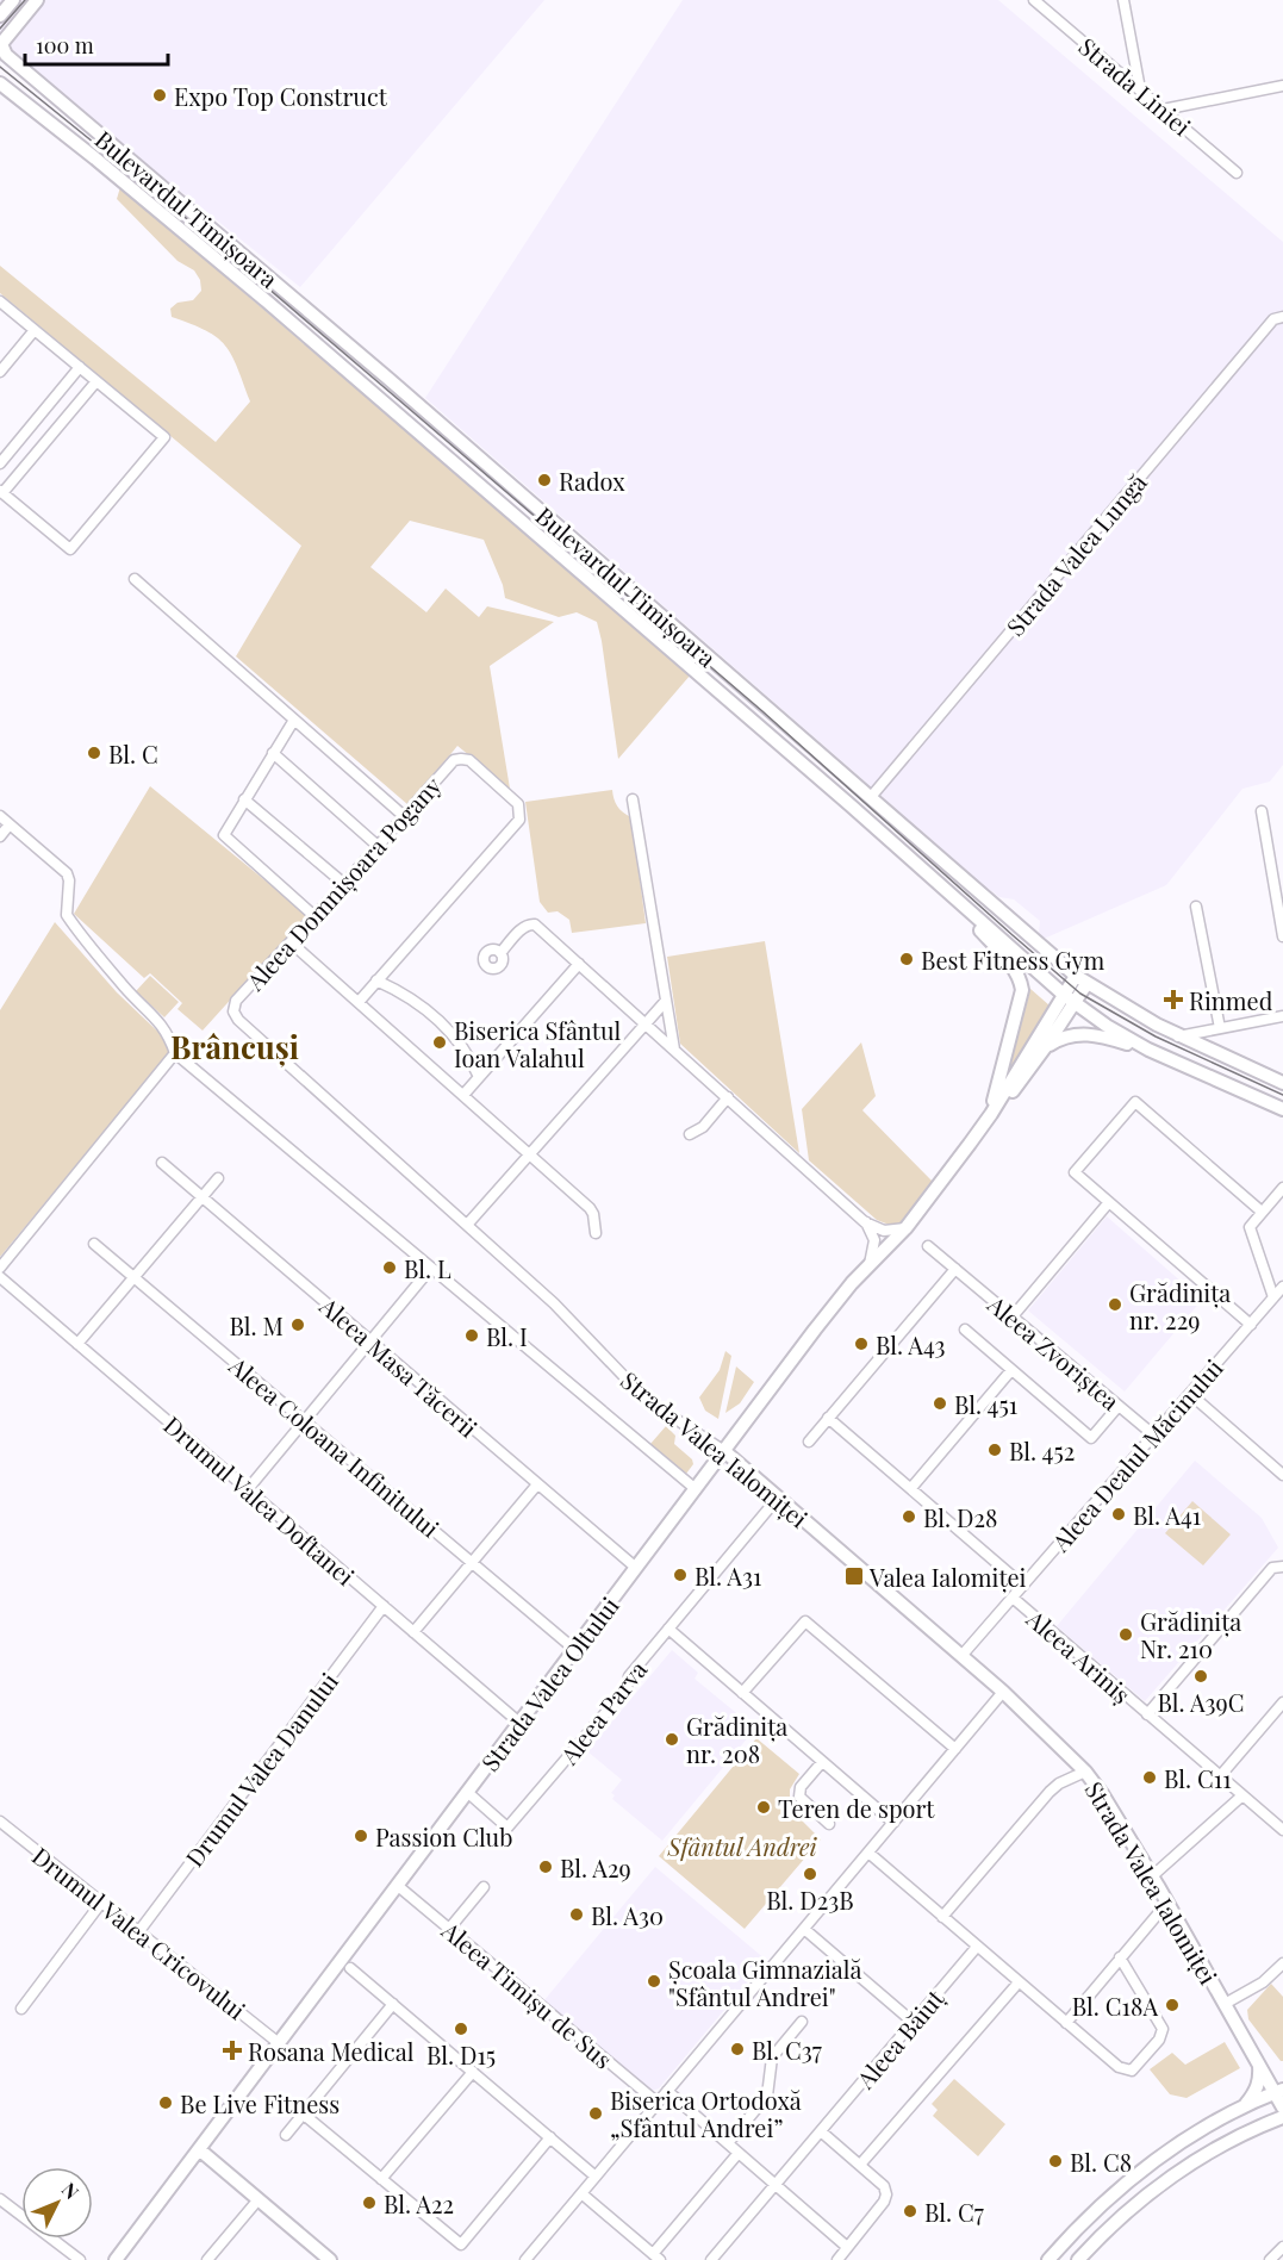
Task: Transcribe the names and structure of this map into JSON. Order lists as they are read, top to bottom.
{
  "streets": {
    "main road": ["Bulevardul Timișoara", "Strada Valea Ialomiței", "Strada Valea Oltului"],
    "street": [
      "Strada Liniei",
      "Strada Valea Lungă",
      "Aleea Domnișoara Pogany",
      "Aleea Zvoriștea",
      "Aleea Masa Tăcerii",
      "Aleea Coloana Infinitului",
      "Aleea Dealul Măcinului",
      "Drumul Valea Doftanei",
      "Aleea Ariniș",
      "Aleea Parva",
      "Drumul Valea Danului",
      "Drumul Valea Cricovului",
      "Aleea Timișu de Sus",
      "Aleea Băiuț"
    ]
  },
  "crossings": [
    ["Bulevardul Timișoara", "Strada Valea Lungă"],
    ["Bulevardul Timișoara", "Strada Valea Oltului"],
    ["Aleea Domnișoara Pogany", "Strada Valea Ialomiței"],
    ["Aleea Zvoriștea", "Aleea Dealul Măcinului"],
    ["Aleea Masa Tăcerii", "Strada Valea Oltului"],
    ["Aleea Coloana Infinitului", "Strada Valea Oltului"],
    ["Strada Valea Ialomiței", "Aleea Dealul Măcinului"],
    ["Strada Valea Ialomiței", "Strada Valea Oltului"],
    ["Strada Valea Ialomiței", "Aleea Parva"],
    ["Aleea Dealul Măcinului", "Aleea Ariniș"],
    ["Drumul Valea Doftanei", "Strada Valea Oltului"],
    ["Drumul Valea Doftanei", "Drumul Valea Danului"],
    ["Strada Valea Oltului", "Aleea Parva"],
    ["Strada Valea Oltului", "Drumul Valea Cricovului"],
    ["Strada Valea Oltului", "Aleea Timișu de Sus"],
    ["Drumul Valea Danului", "Drumul Valea Cricovului"]
  ],
  "districts": ["Brâncuși"],
  "parks": ["Sfântul Andrei"],
  "places": {
    "other": [
      "Expo Top Construct",
      "Radox",
      "Bl. C",
      "Best Fitness Gym",
      "Biserica Sfântul Ioan Valahul",
      "Bl. L",
      "Grădinița nr. 229",
      "Bl. M",
      "Bl. I",
      "Bl. A43",
      "Bl. 451",
      "Bl. 452",
      "Bl. A41",
      "Bl. D28",
      "Bl. A31",
      "Grădinița Nr. 210",
      "Bl. A39C",
      "Grădinița nr. 208",
      "Bl. C11",
      "Teren de sport",
      "Passion Club",
      "Bl. A29",
      "Bl. D23B",
      "Bl. A30",
      "Școala Gimnazială \"Sfântul Andrei\"",
      "Bl. C18A",
      "Bl. D15",
      "Bl. C37",
      "Be Live Fitness",
      "Biserica Ortodoxă „Sfântul Andrei”",
      "Bl. C8",
      "Bl. A22",
      "Bl. C7"
    ],
    "health": ["Rinmed", "Rosana Medical"],
    "transit": ["Valea Ialomiței"]
  },
  "scale_bar": "100 m",
  "north": "top right"
}
